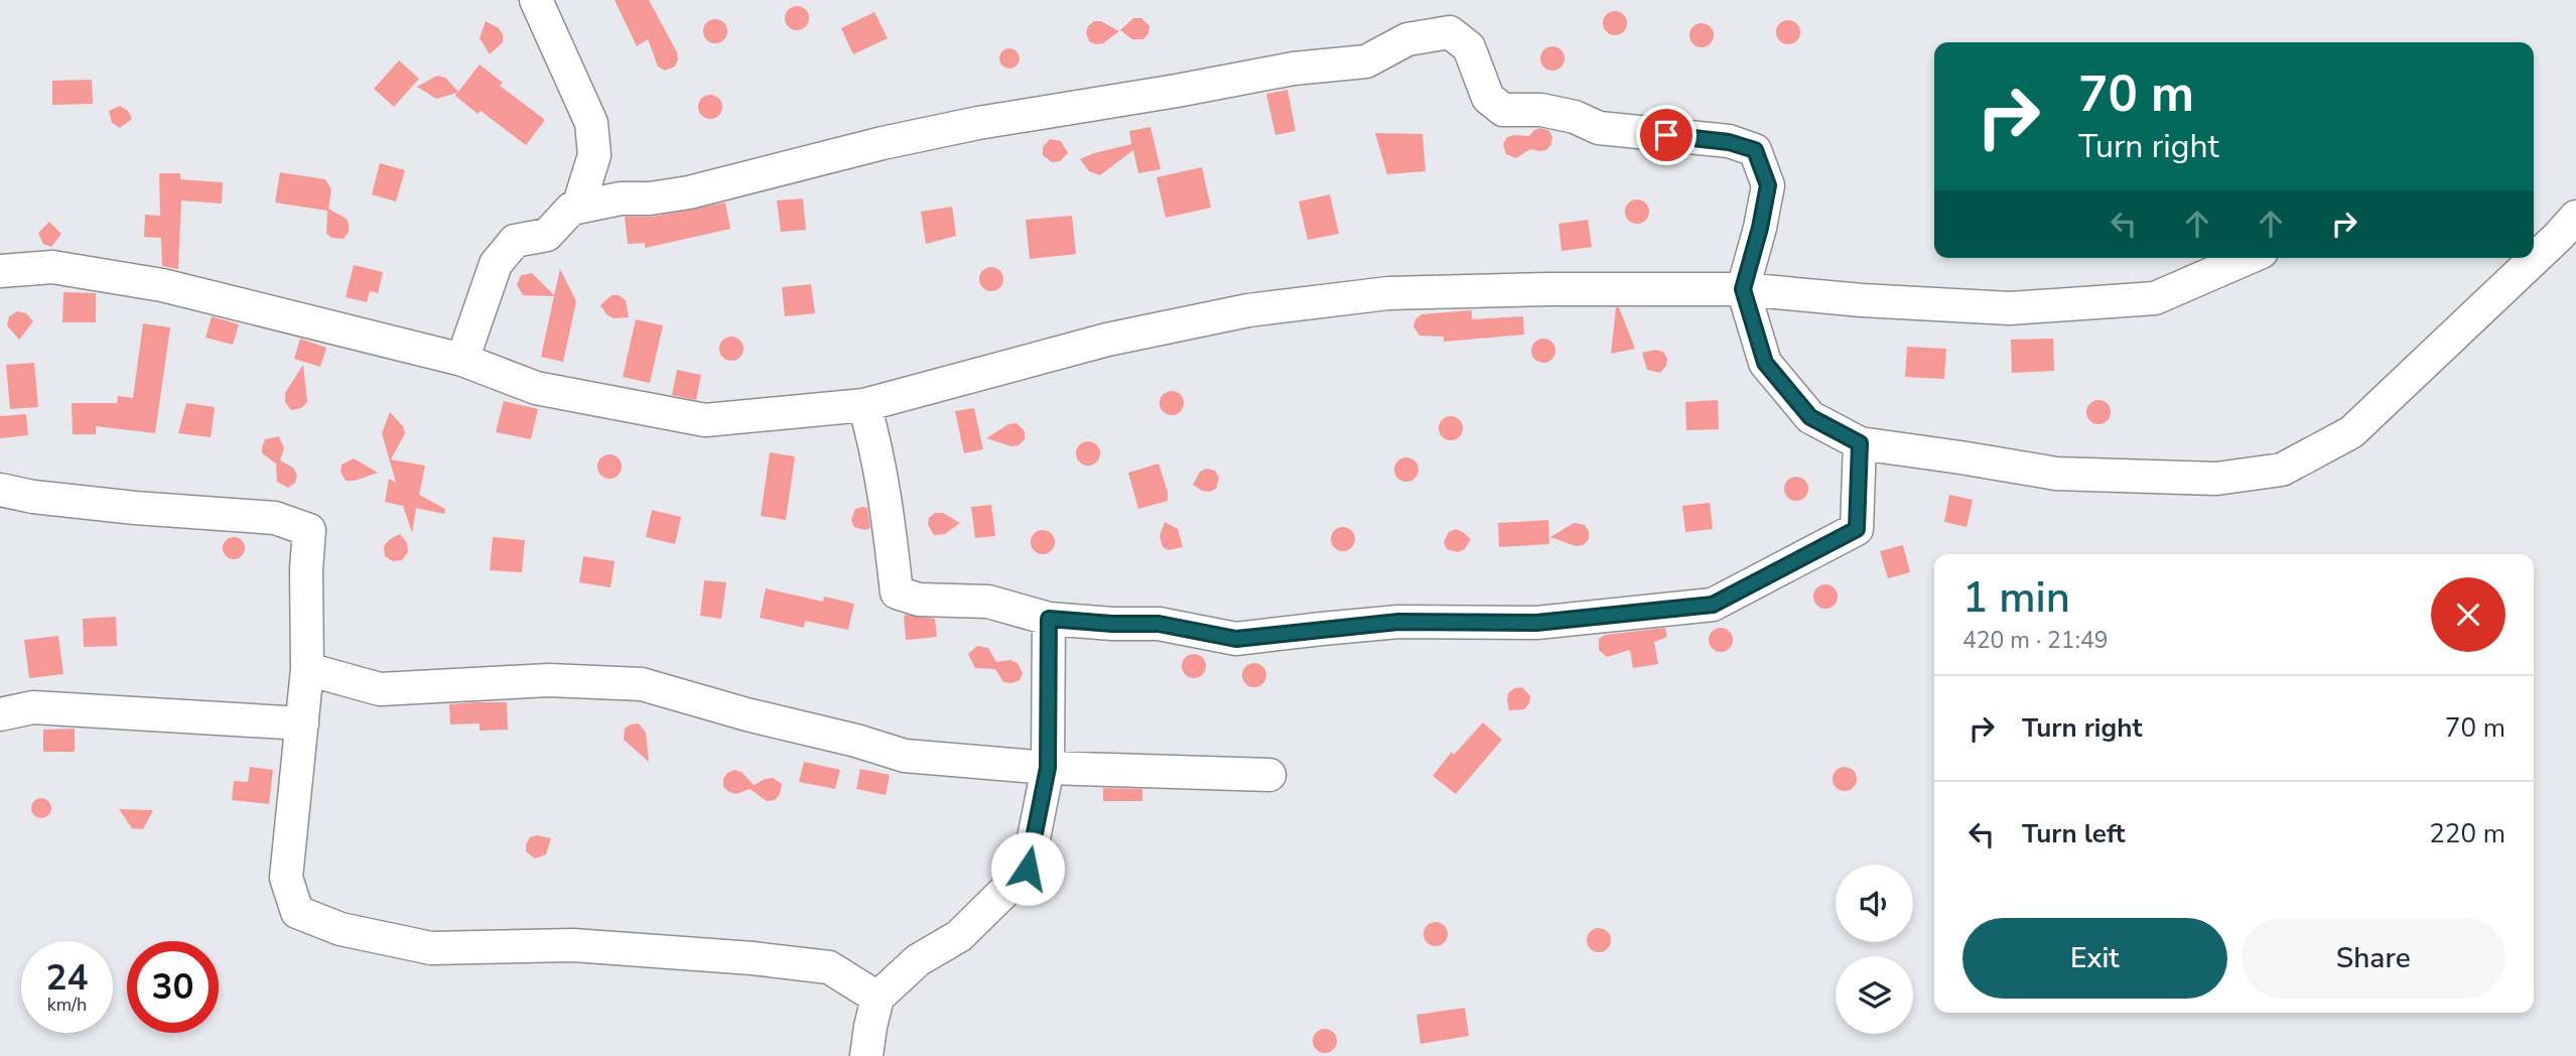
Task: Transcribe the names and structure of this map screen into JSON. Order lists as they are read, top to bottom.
{
  "page": {
    "turn": ["70 m", "Turn right"],
    "heading": ["1 min", "420 m · 21:49"],
    "list": [
      {
        "name": "Turn right",
        "value": "70 m"
      },
      {
        "name": "Turn left",
        "value": "220 m"
      }
    ],
    "buttons": ["Exit", "Share"],
    "speed": "24 km/h",
    "limit": "30"
  }
}
